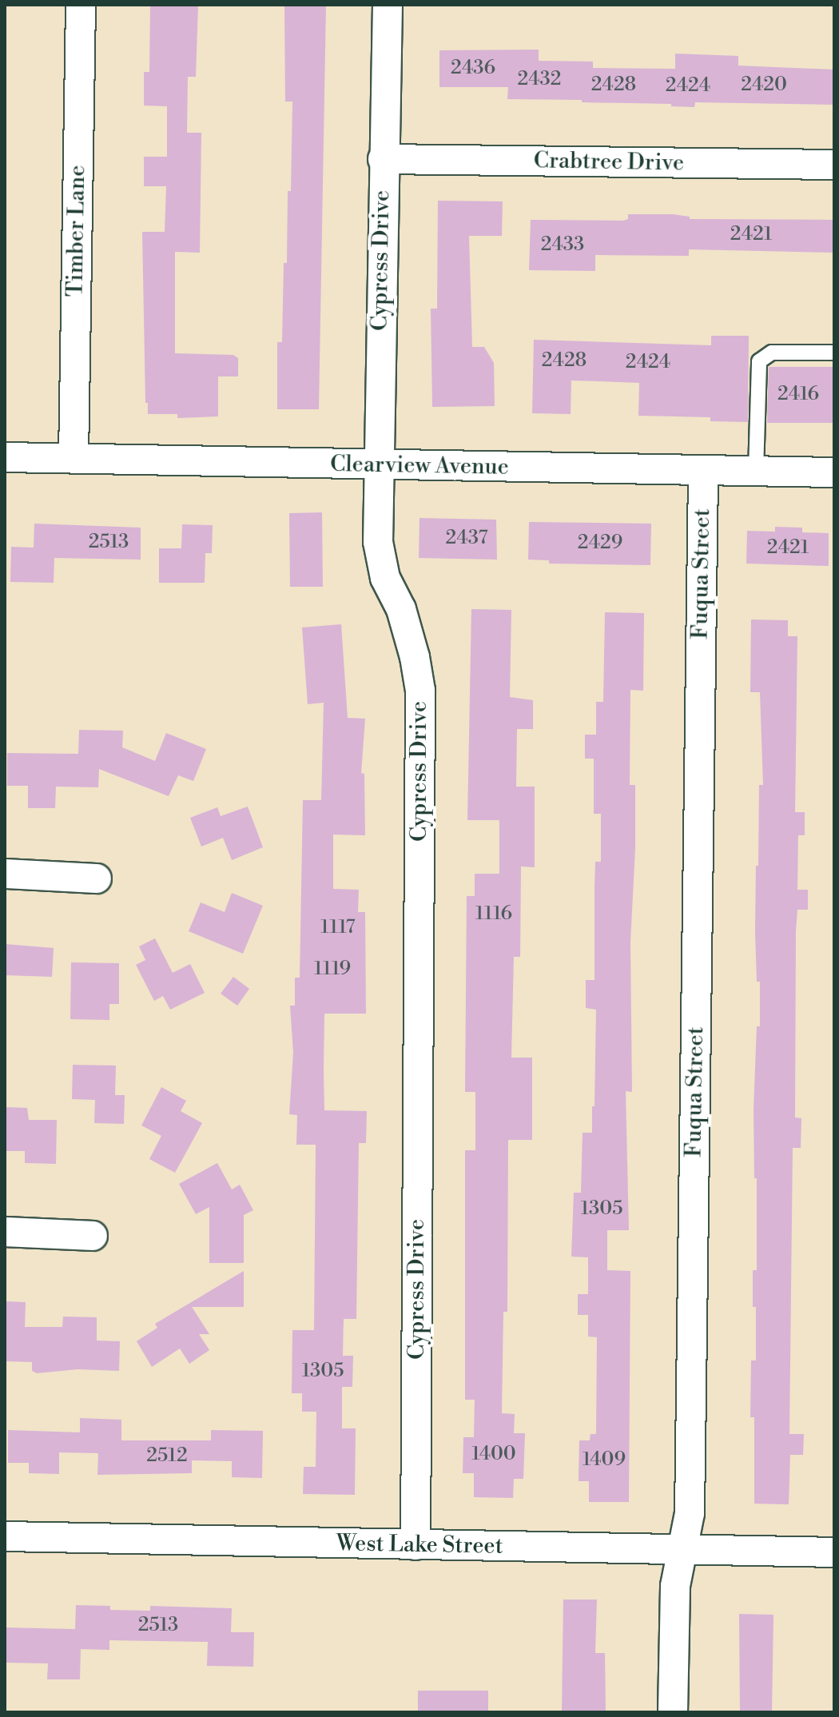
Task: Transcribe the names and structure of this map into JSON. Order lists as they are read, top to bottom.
{
  "streets": {
    "street": [
      "Crabtree Drive",
      "Timber Lane",
      "Cypress Drive",
      "Clearview Avenue",
      "Fuqua Street",
      "West Lake Street"
    ]
  },
  "crossings": [
    ["Crabtree Drive", "Cypress Drive"],
    ["Timber Lane", "Clearview Avenue"],
    ["Cypress Drive", "Clearview Avenue"],
    ["Cypress Drive", "West Lake Street"],
    ["Clearview Avenue", "Fuqua Street"],
    ["Fuqua Street", "West Lake Street"]
  ],
  "house_numbers": [
    "2436",
    "2432",
    "2428",
    "2420",
    "2424",
    "2421",
    "2433",
    "2428",
    "2424",
    "2416",
    "2437",
    "2513",
    "2429",
    "2421",
    "1116",
    "1117",
    "1119",
    "1305",
    "1305",
    "1400",
    "2512",
    "1409",
    "2513"
  ]
}
